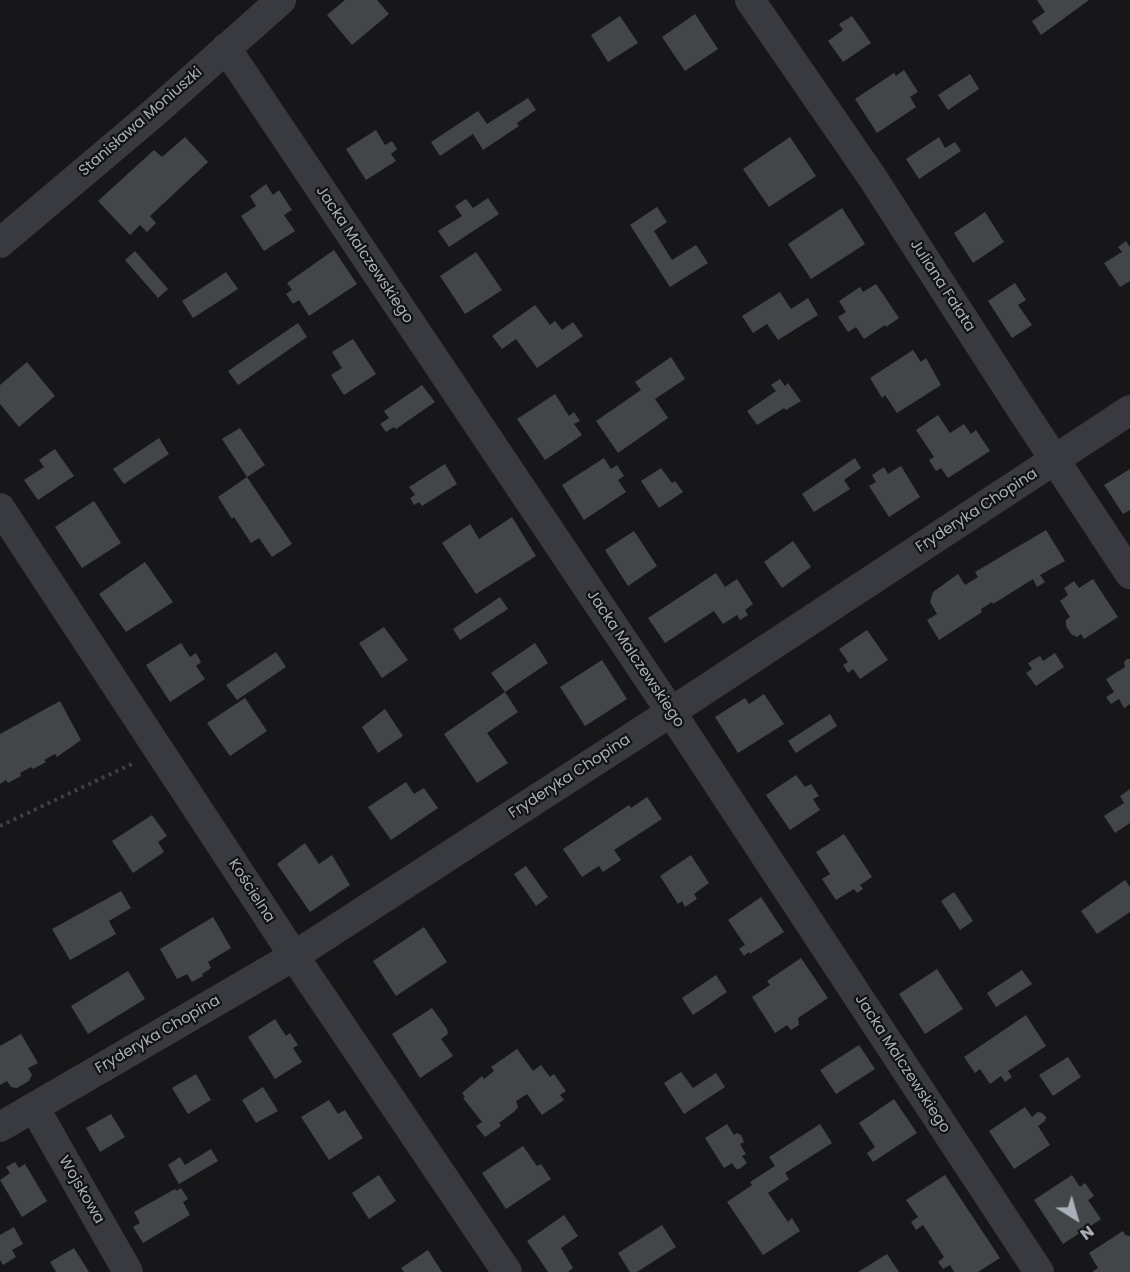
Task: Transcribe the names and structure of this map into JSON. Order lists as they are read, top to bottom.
{
  "streets": {
    "street": [
      "Stanisława Moniuszki",
      "Jacka Malczewskiego",
      "Juliana Fałata",
      "Fryderyka Chopina",
      "Kościelna",
      "Wojskowa"
    ]
  },
  "crossings": [
    ["Stanisława Moniuszki", "Jacka Malczewskiego"],
    ["Jacka Malczewskiego", "Fryderyka Chopina"],
    ["Juliana Fałata", "Fryderyka Chopina"],
    ["Fryderyka Chopina", "Kościelna"],
    ["Fryderyka Chopina", "Wojskowa"]
  ],
  "north": "bottom right"
}
